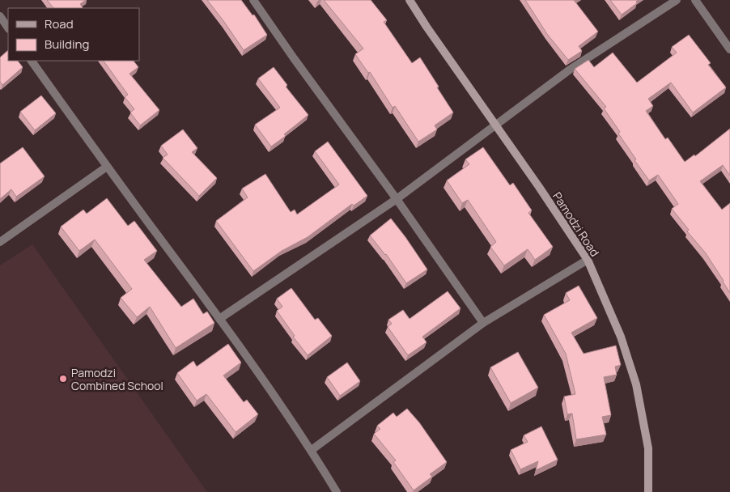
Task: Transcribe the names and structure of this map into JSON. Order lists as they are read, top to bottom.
{
  "streets": {
    "street": ["Pamodzi Road"]
  },
  "places": ["Pamodzi Combined School"],
  "legend": ["Road", "Building"]
}
